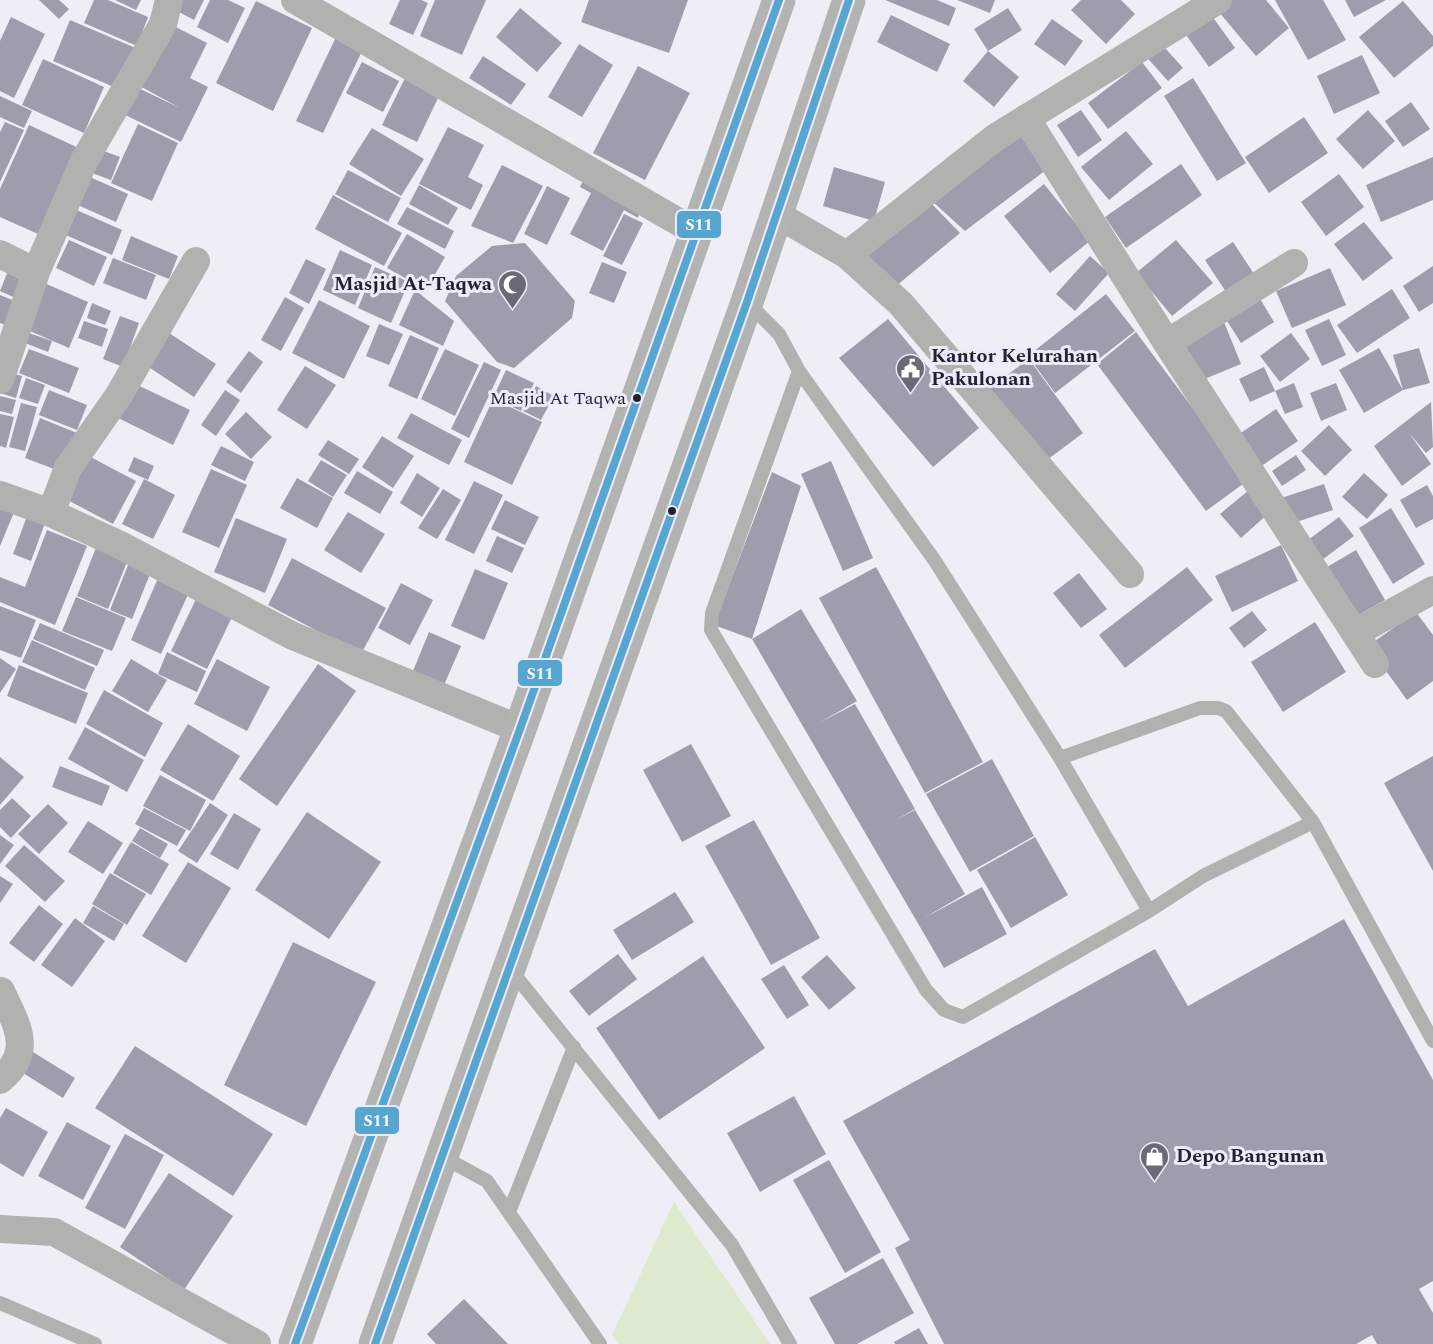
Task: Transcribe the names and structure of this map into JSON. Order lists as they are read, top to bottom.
{
  "places": {
    "mosque": ["Masjid At-Taqwa"],
    "public building": ["Kantor Kelurahan Pakulonan"],
    "other": ["Masjid At Taqwa"],
    "shop": ["Depo Bangunan"]
  },
  "lines": ["transit line S11"]
}
